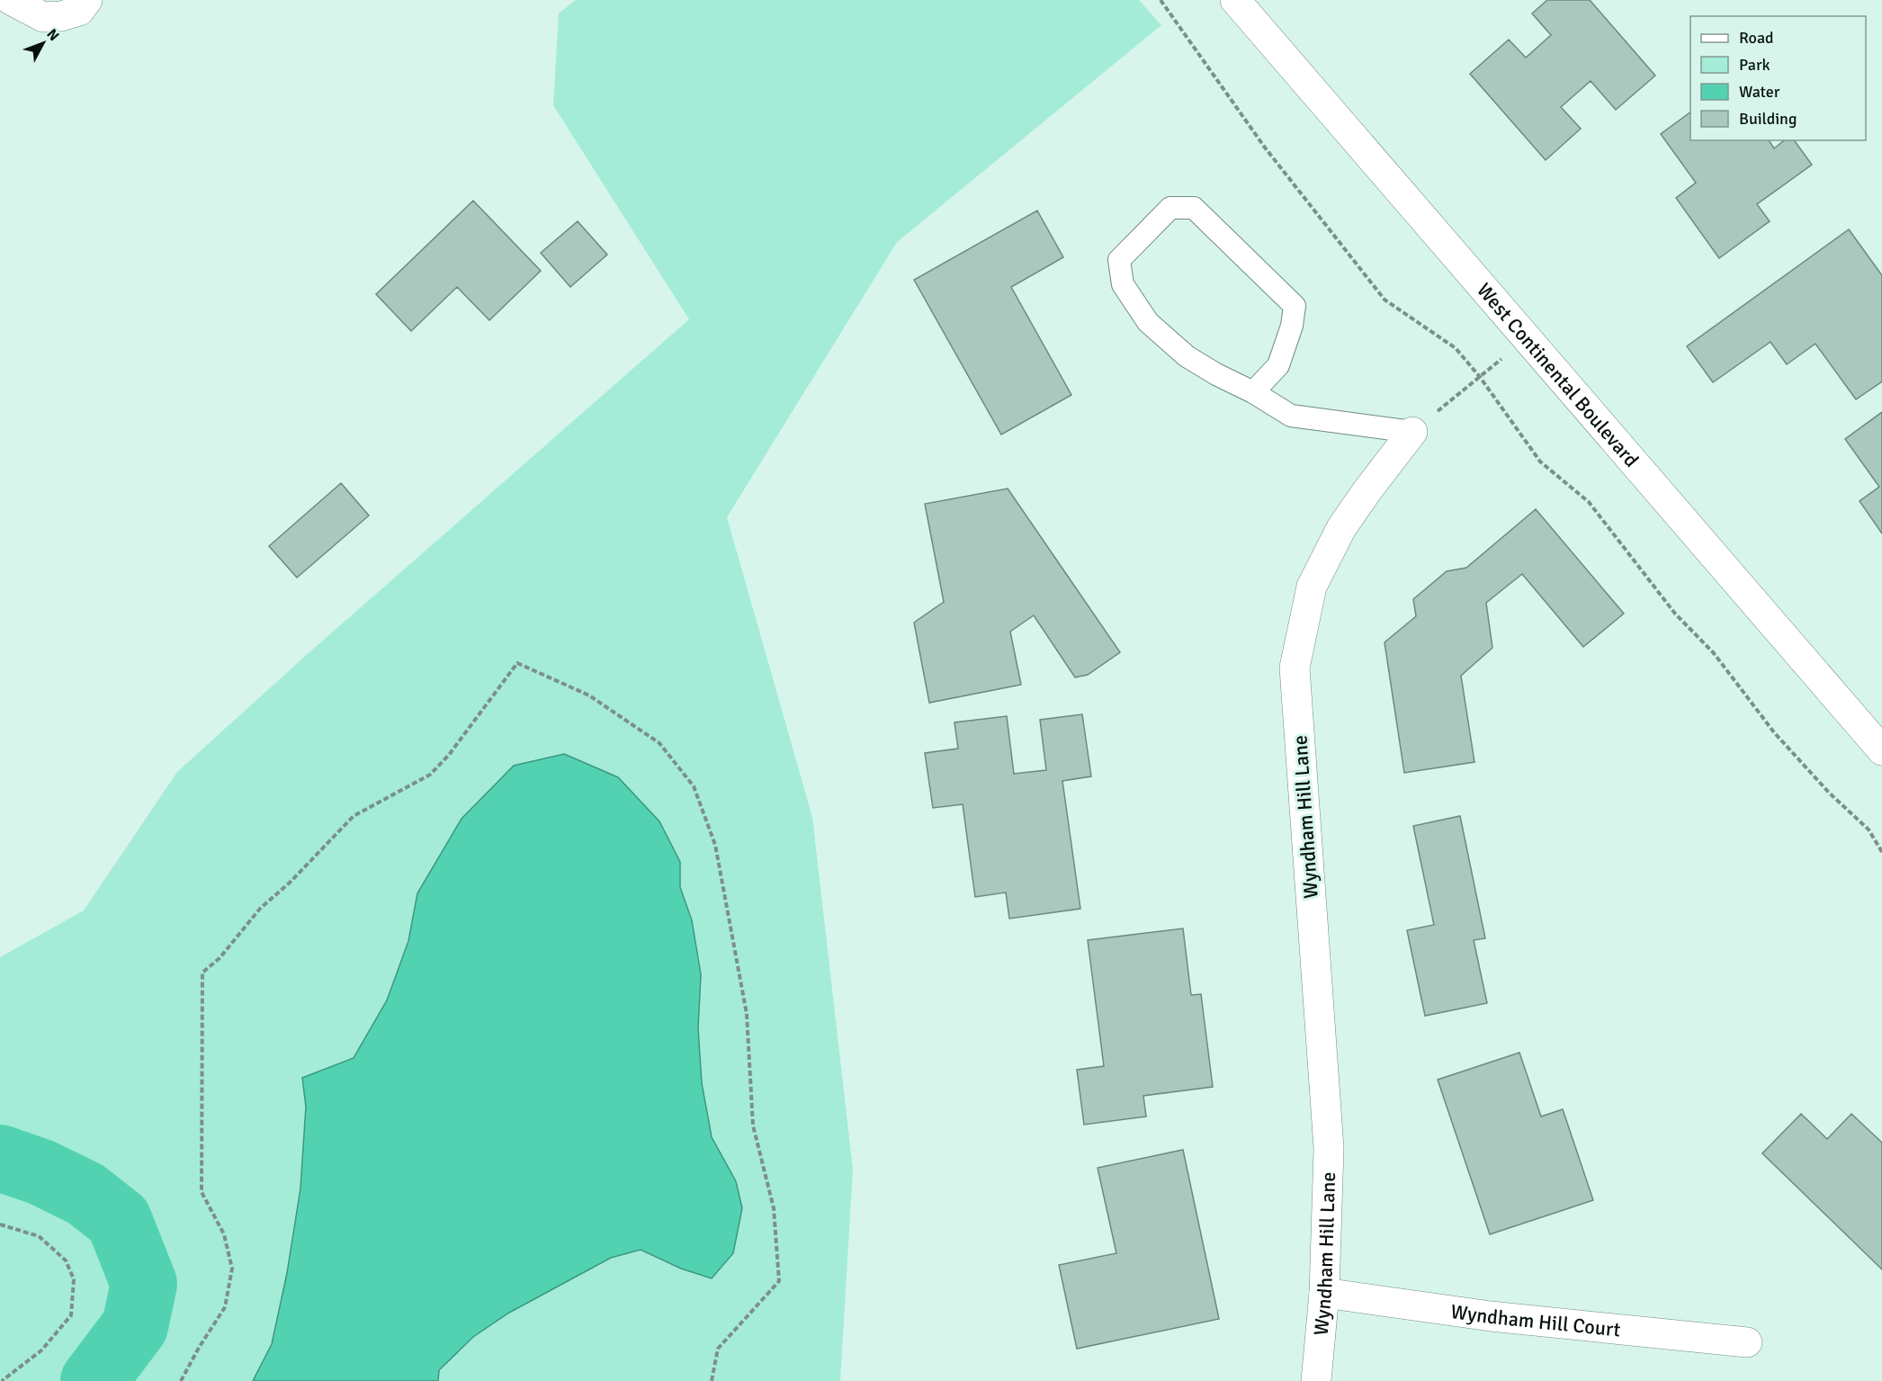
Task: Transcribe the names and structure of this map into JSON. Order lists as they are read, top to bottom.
{
  "streets": {
    "street": ["West Continental Boulevard", "Wyndham Hill Lane", "Wyndham Hill Court"]
  },
  "crossings": [
    ["Wyndham Hill Lane", "Wyndham Hill Court"]
  ],
  "legend": [
    "Road",
    "Park",
    "Water",
    "Building"
  ],
  "north": "top right"
}
